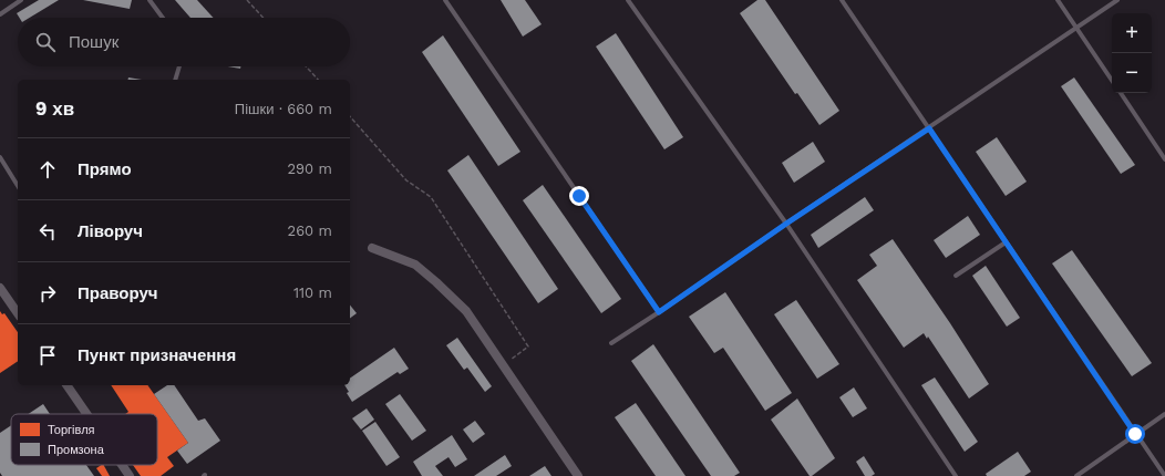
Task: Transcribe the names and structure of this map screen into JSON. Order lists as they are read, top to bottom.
{
  "legend": ["Торгівля", "Промзона"],
  "page": {
    "map_buttons": ["+", "−"],
    "search": "Пошук",
    "heading": ["9 хв", "Пішки · 660 m"],
    "list": [
      ["Прямо", "290 m"],
      ["Ліворуч", "260 m"],
      ["Праворуч", "110 m"],
      "Пункт призначення"
    ]
  }
}
